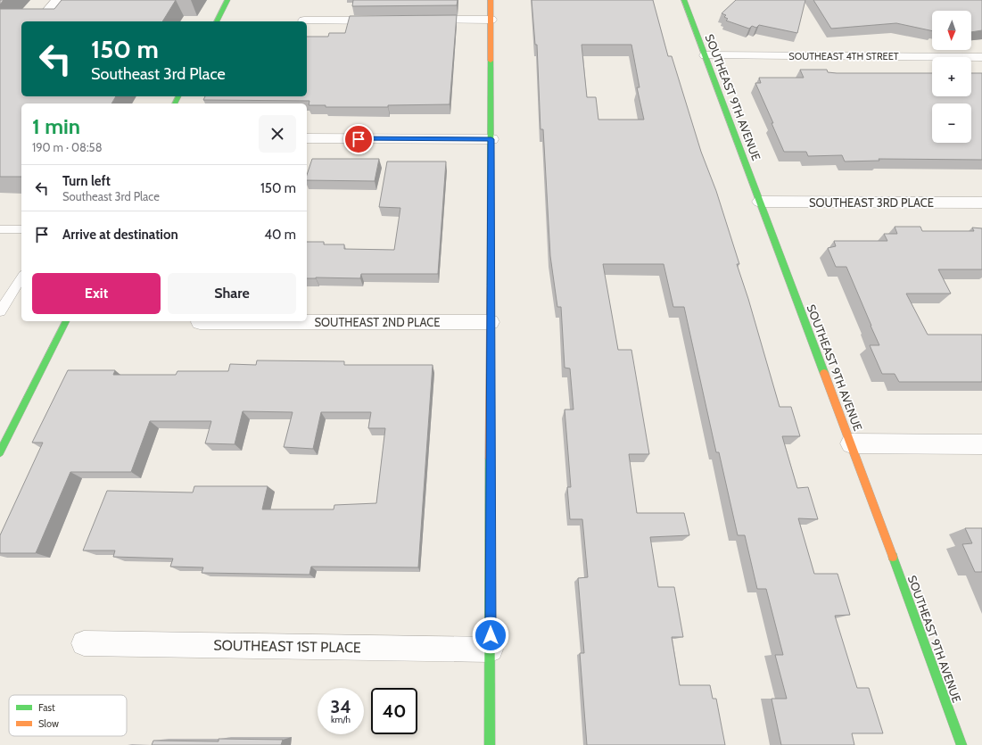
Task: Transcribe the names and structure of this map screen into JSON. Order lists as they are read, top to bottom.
{
  "streets": {
    "street": [
      "SOUTHEAST 4TH STREET",
      "SOUTHEAST 9TH AVENUE",
      "SOUTHEAST 3RD PLACE",
      "SOUTHEAST 2ND PLACE",
      "SOUTHEAST 1ST PLACE"
    ]
  },
  "crossings": [
    ["SOUTHEAST 4TH STREET", "SOUTHEAST 9TH AVENUE"],
    ["SOUTHEAST 9TH AVENUE", "SOUTHEAST 3RD PLACE"]
  ],
  "legend": ["Fast", "Slow"],
  "north": "bottom",
  "page": {
    "map_buttons": ["+", "−"],
    "turn": ["150 m", "Southeast 3rd Place"],
    "heading": ["1 min", "190 m · 08:58"],
    "list": [
      {
        "name": "Turn left",
        "note": "Southeast 3rd Place",
        "value": "150 m"
      },
      {
        "name": "Arrive at destination",
        "value": "40 m"
      }
    ],
    "buttons": ["Exit", "Share"],
    "speed": "34 km/h",
    "limit": "40"
  }
}
